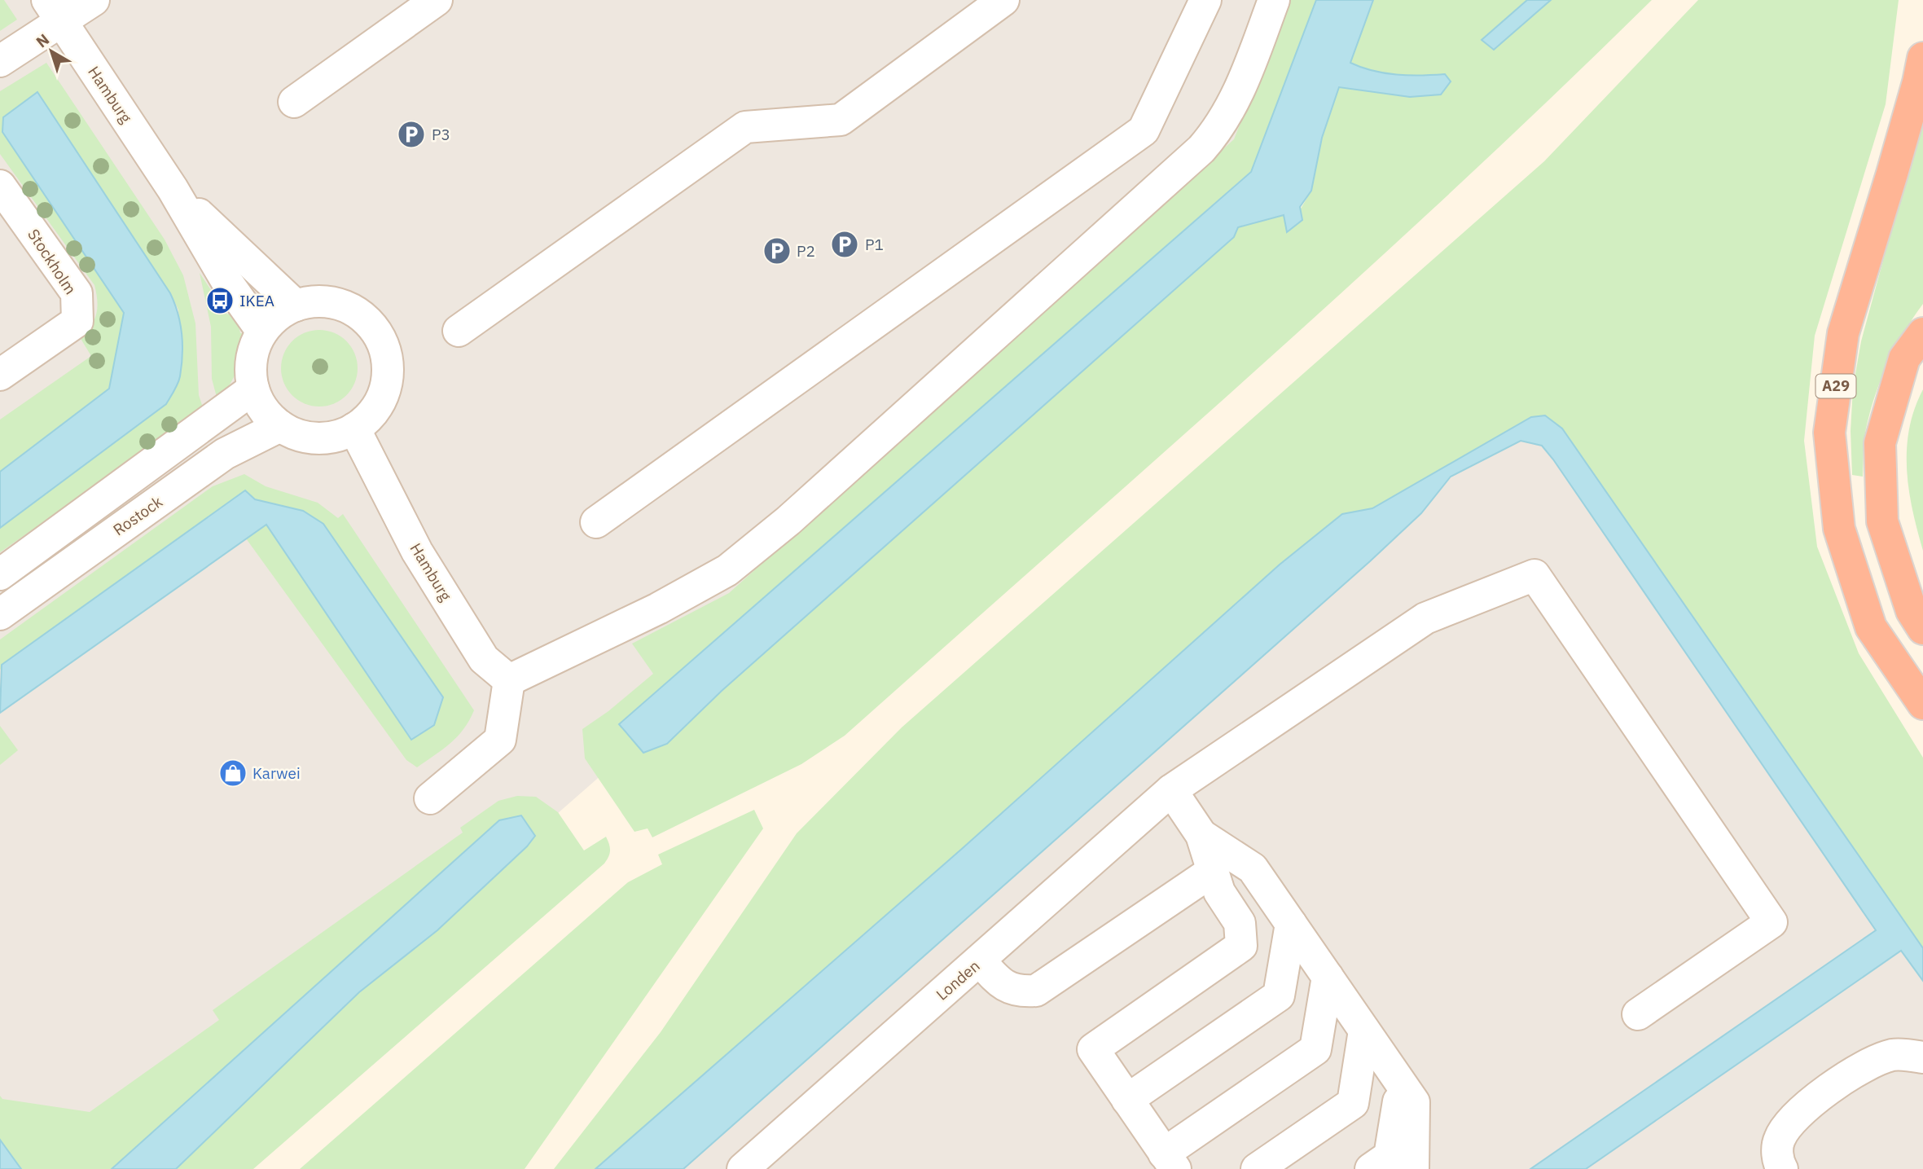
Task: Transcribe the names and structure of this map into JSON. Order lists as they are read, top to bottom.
{
  "streets": {
    "highway": ["A29"],
    "street": [
      "Hamburg",
      "Stockholm",
      "Rostock",
      "Londen"
    ]
  },
  "crossings": [
    ["Hamburg", "Rostock"]
  ],
  "places": {
    "parking": ["P3", "P1", "P2"],
    "bus stop": ["IKEA"],
    "shop": ["Karwei"]
  },
  "north": "top left"
}
